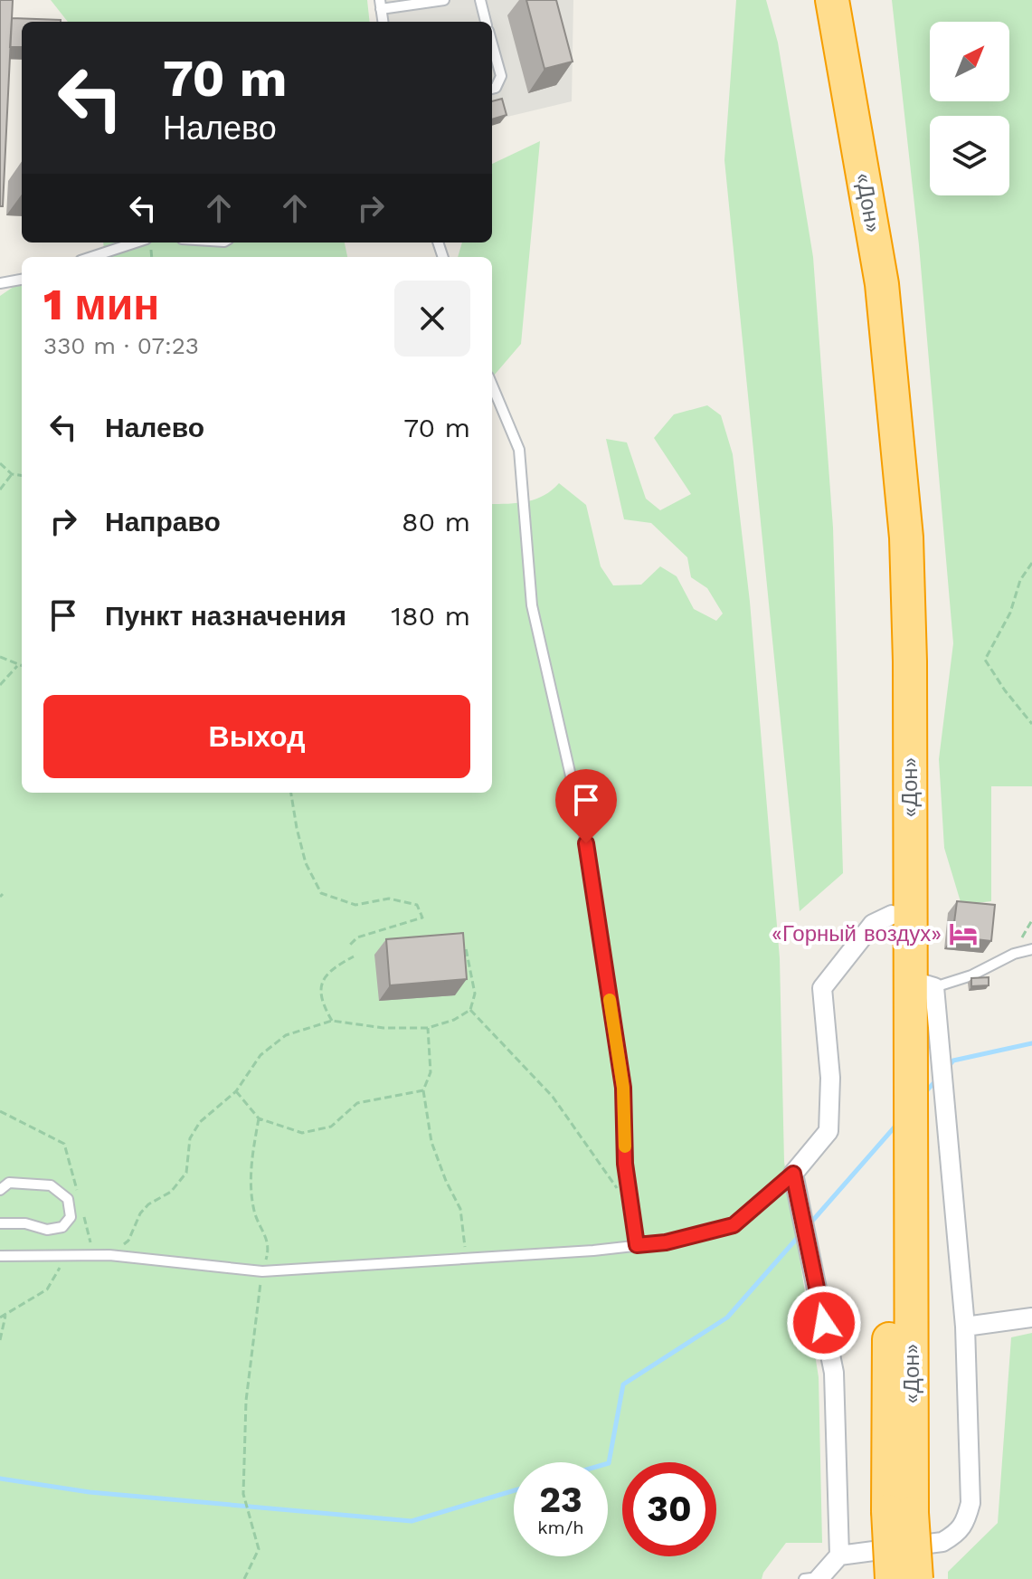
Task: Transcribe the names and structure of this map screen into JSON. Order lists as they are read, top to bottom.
{
  "streets": {
    "highway": ["«Дон»"]
  },
  "places": {
    "hotel": ["«Горный воздух»"]
  },
  "north": "top right",
  "page": {
    "turn": ["70 m", "Налево"],
    "heading": ["1 мин", "330 m · 07:23"],
    "list": [
      {
        "name": "Налево",
        "value": "70 m"
      },
      {
        "name": "Направо",
        "value": "80 m"
      },
      {
        "name": "Пункт назначения",
        "value": "180 m"
      }
    ],
    "buttons": "Выход",
    "speed": "23 km/h",
    "limit": "30"
  }
}
